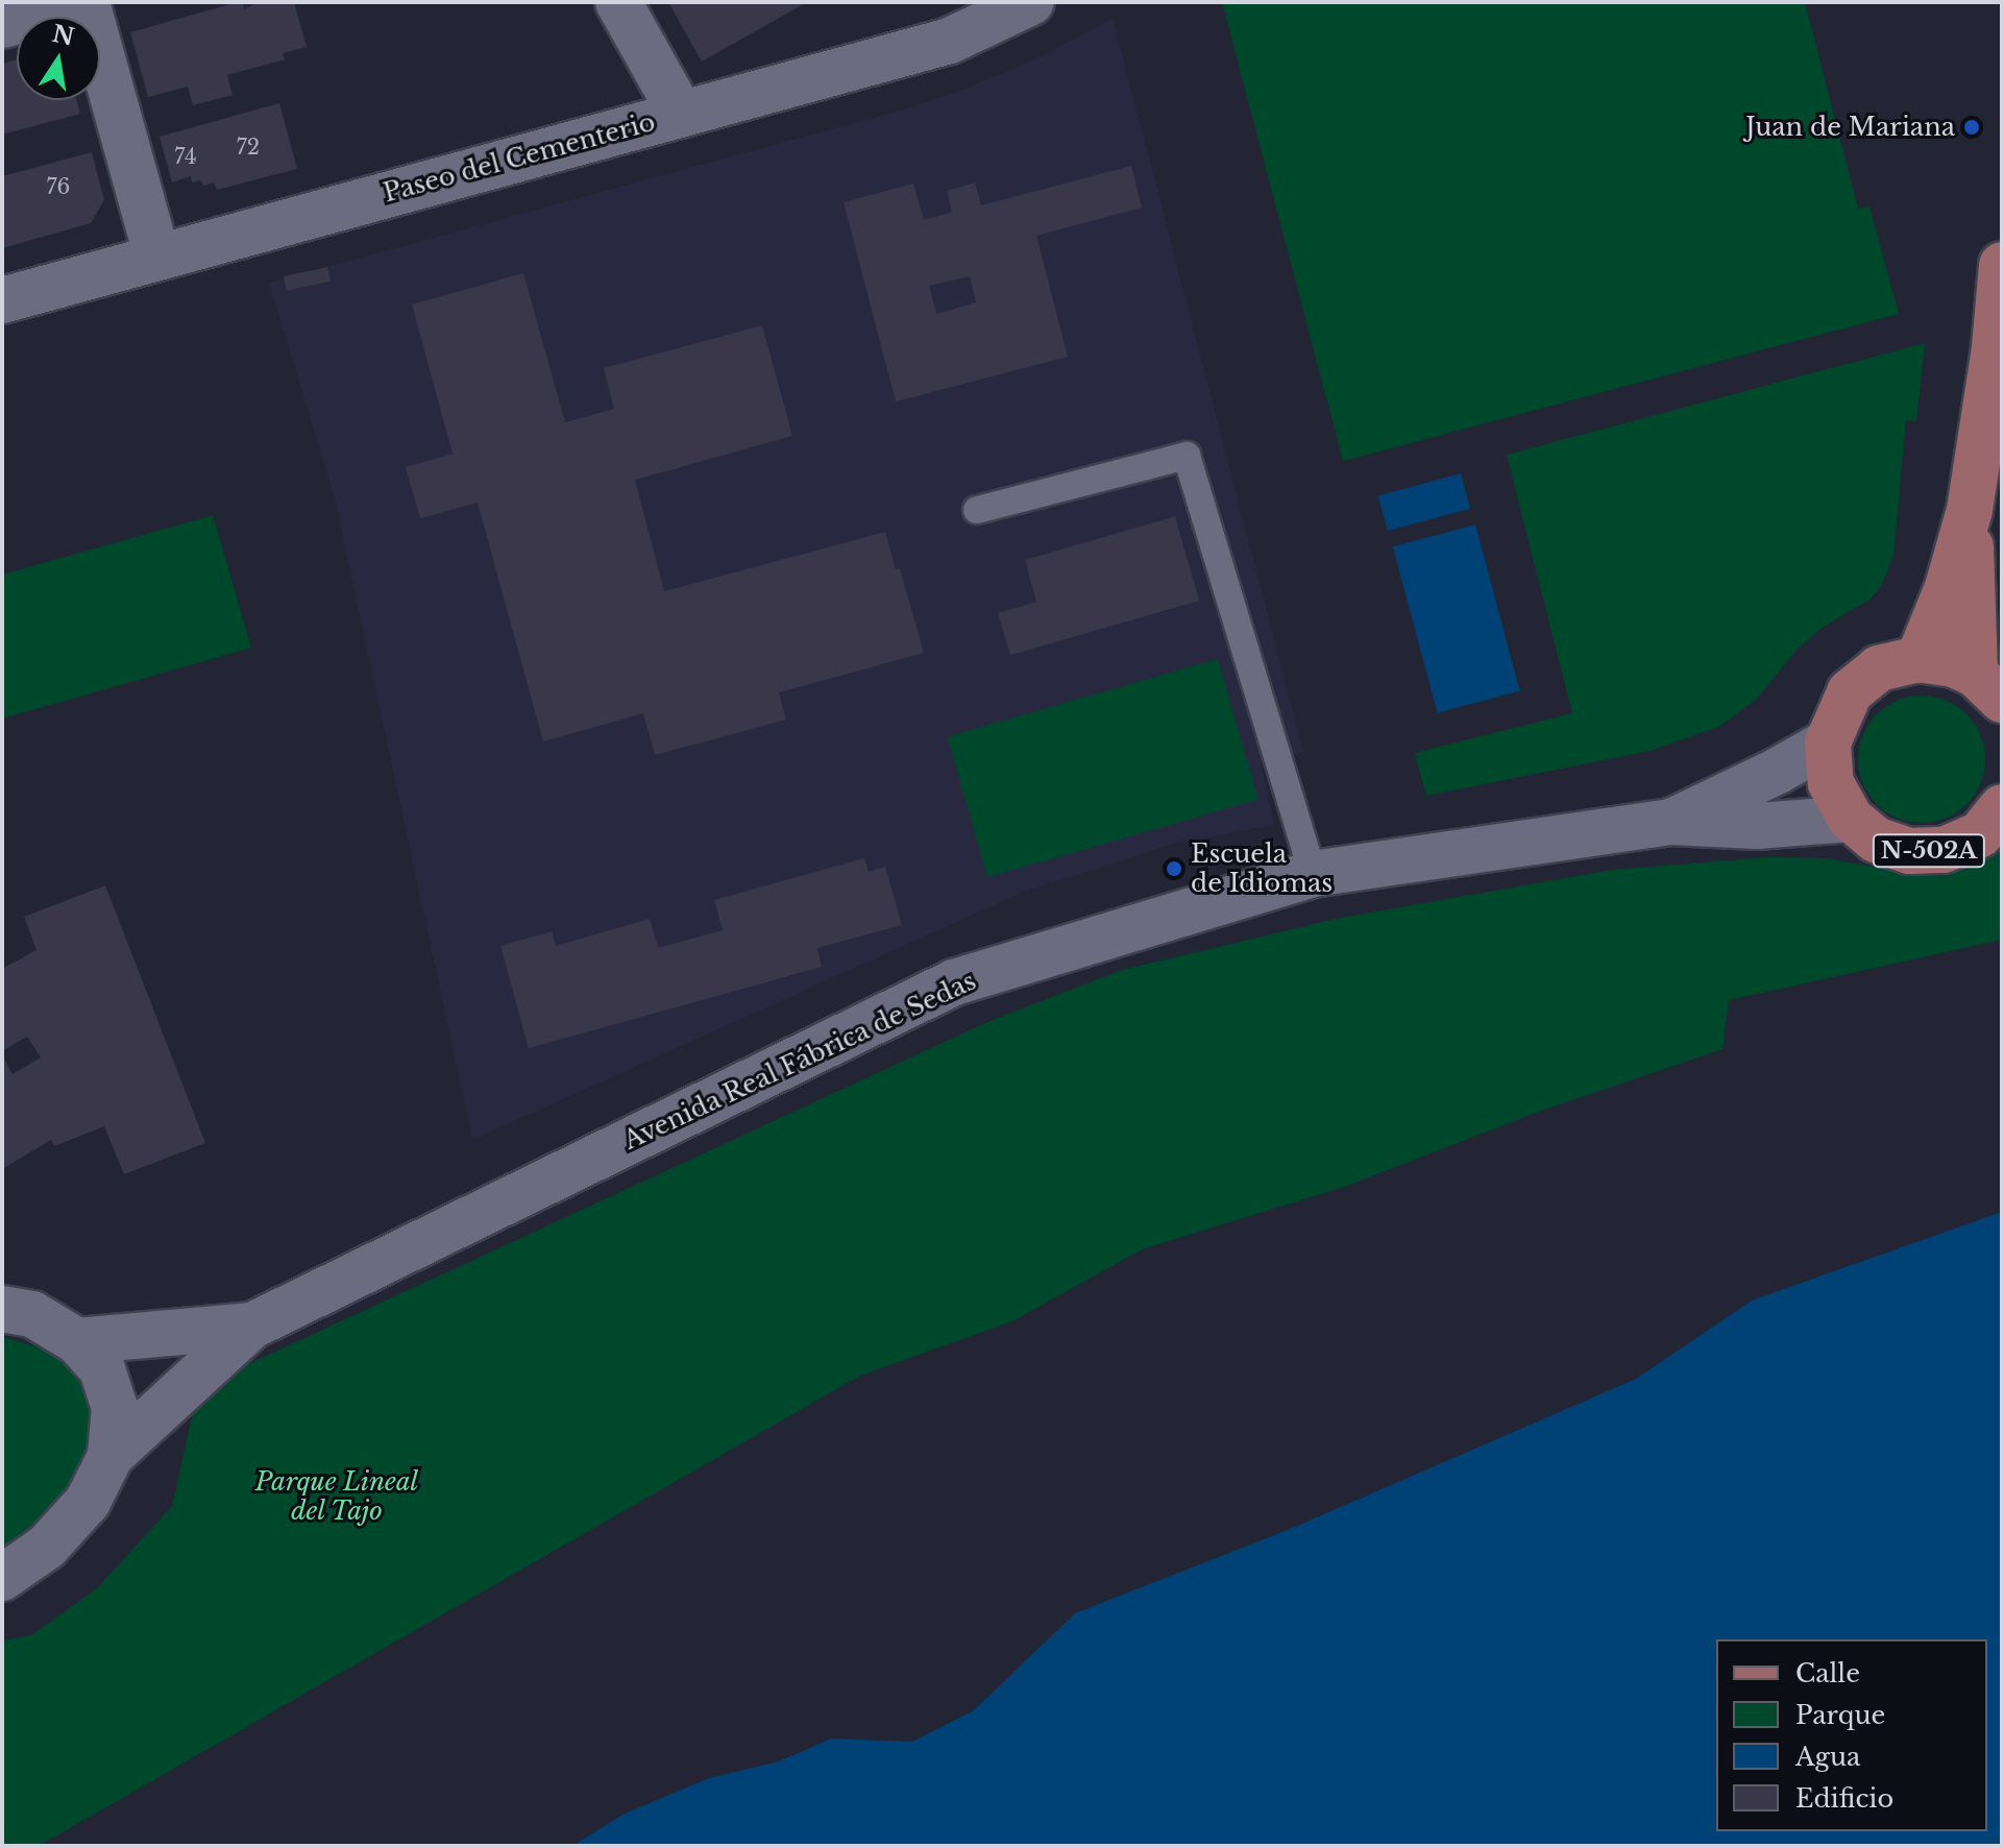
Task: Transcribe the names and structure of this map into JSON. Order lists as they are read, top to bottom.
{
  "streets": {
    "main road": ["N-502A"],
    "street": ["Paseo del Cementerio", "Avenida Real Fábrica de Sedas"]
  },
  "crossings": [
    ["N-502A", "Avenida Real Fábrica de Sedas"]
  ],
  "parks": ["Parque Lineal del Tajo"],
  "places": ["Juan de Mariana", "Escuela de Idiomas"],
  "house_numbers": ["72", "74", "76"],
  "legend": [
    "Calle",
    "Parque",
    "Agua",
    "Edificio"
  ],
  "north": "top"
}
